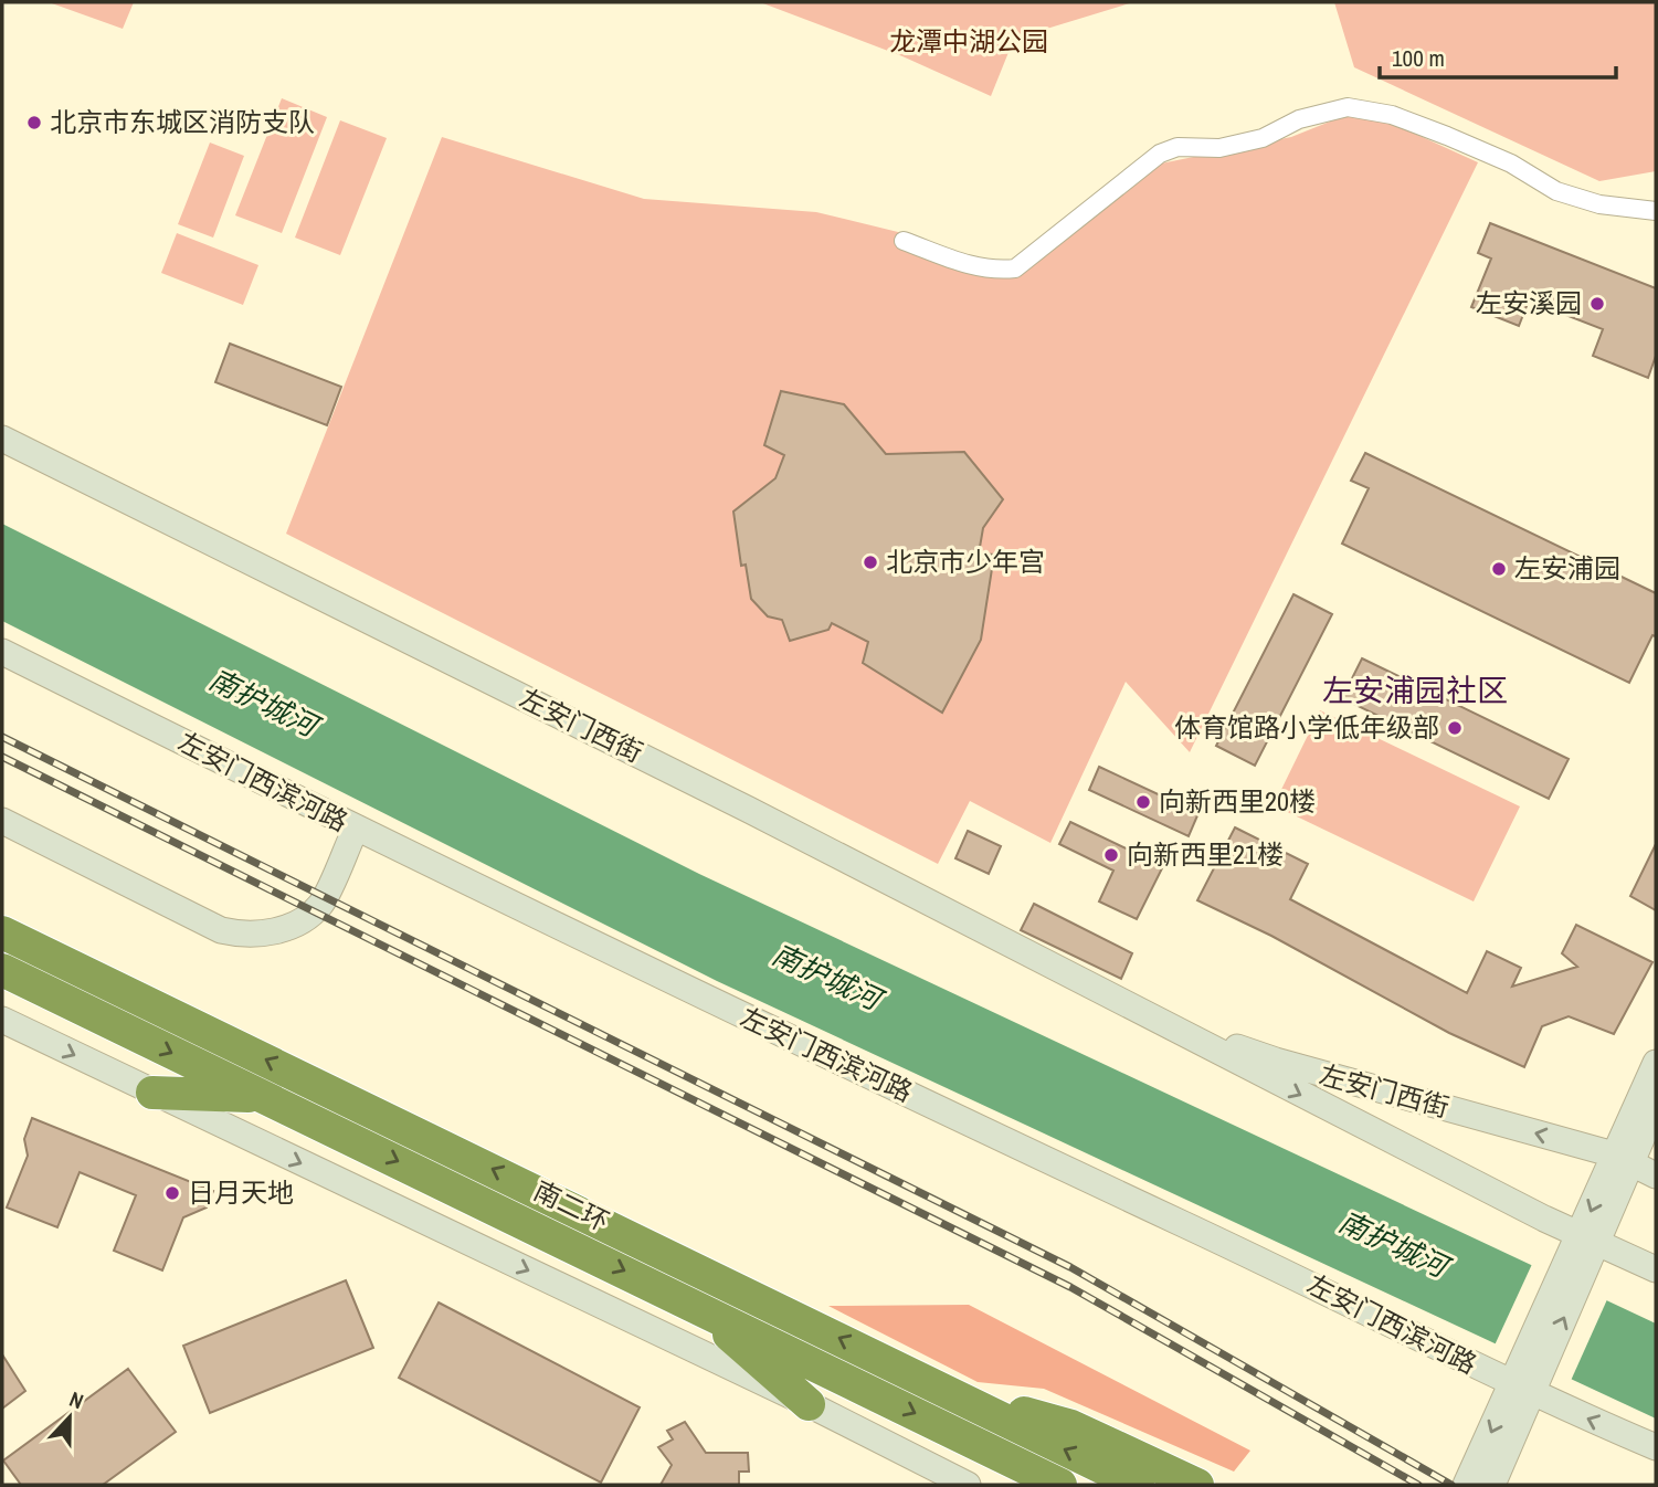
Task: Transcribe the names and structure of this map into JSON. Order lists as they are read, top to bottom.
{
  "streets": {
    "highway": ["南二环"],
    "street": ["左安门西街", "左安门西滨河路"]
  },
  "districts": ["左安浦园社区"],
  "water": ["南护城河"],
  "parks": ["龙潭中湖公园"],
  "places": [
    "北京市东城区消防支队",
    "左安溪园",
    "北京市少年宫",
    "左安浦园",
    "体育馆路小学低年级部",
    "向新西里20楼",
    "向新西里21楼",
    "日月天地"
  ],
  "scale_bar": "100 m",
  "north": "top"
}
